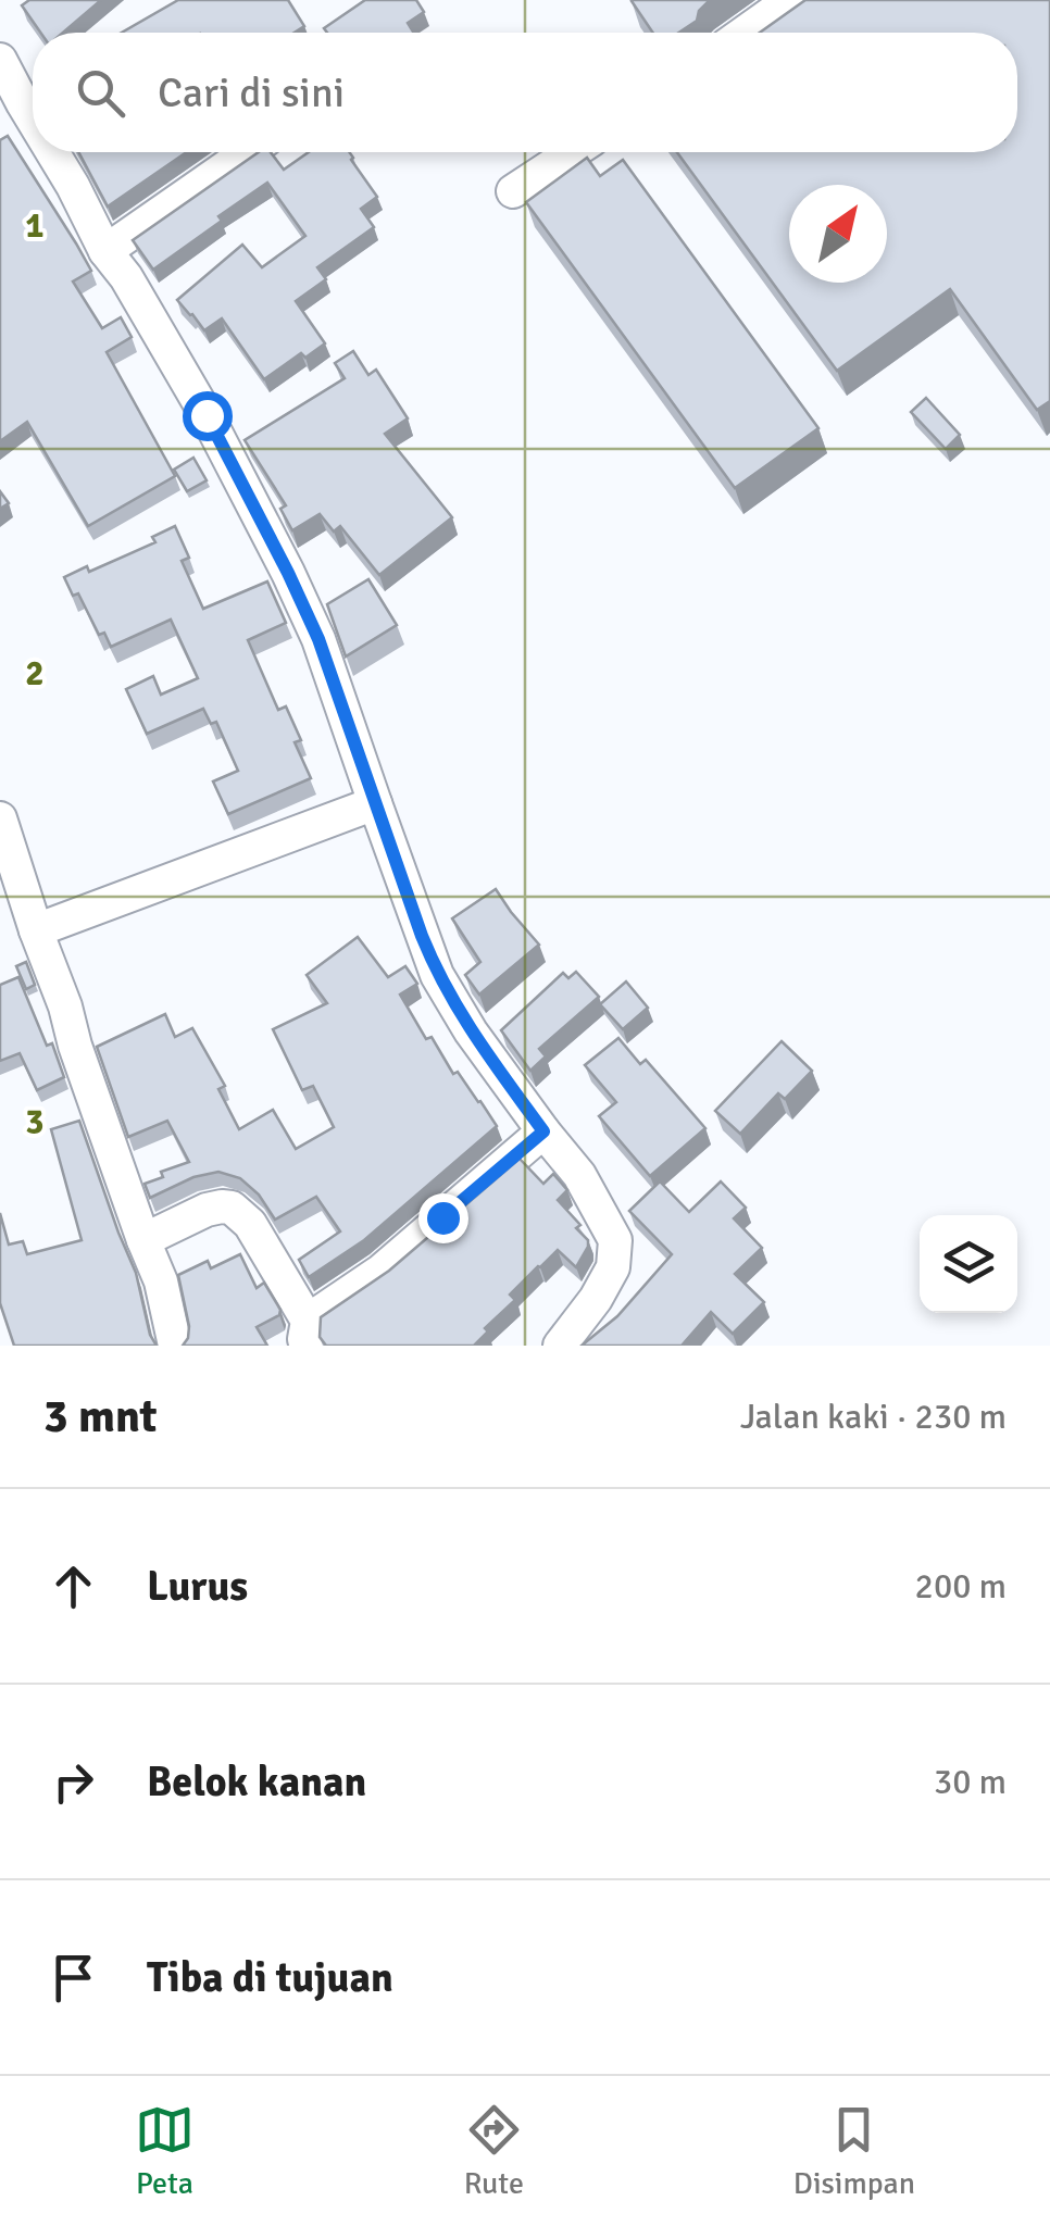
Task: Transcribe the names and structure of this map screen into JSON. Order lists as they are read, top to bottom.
{
  "north": "top right",
  "page": {
    "search": "Cari di sini",
    "heading": ["3 mnt", "Jalan kaki · 230 m"],
    "list": [
      ["Lurus", "200 m"],
      ["Belok kanan", "30 m"],
      "Tiba di tujuan"
    ],
    "nav": ["Peta", "Rute", "Disimpan"]
  },
  "grid": {
    "rows": ["1", "2", "3"]
  }
}
